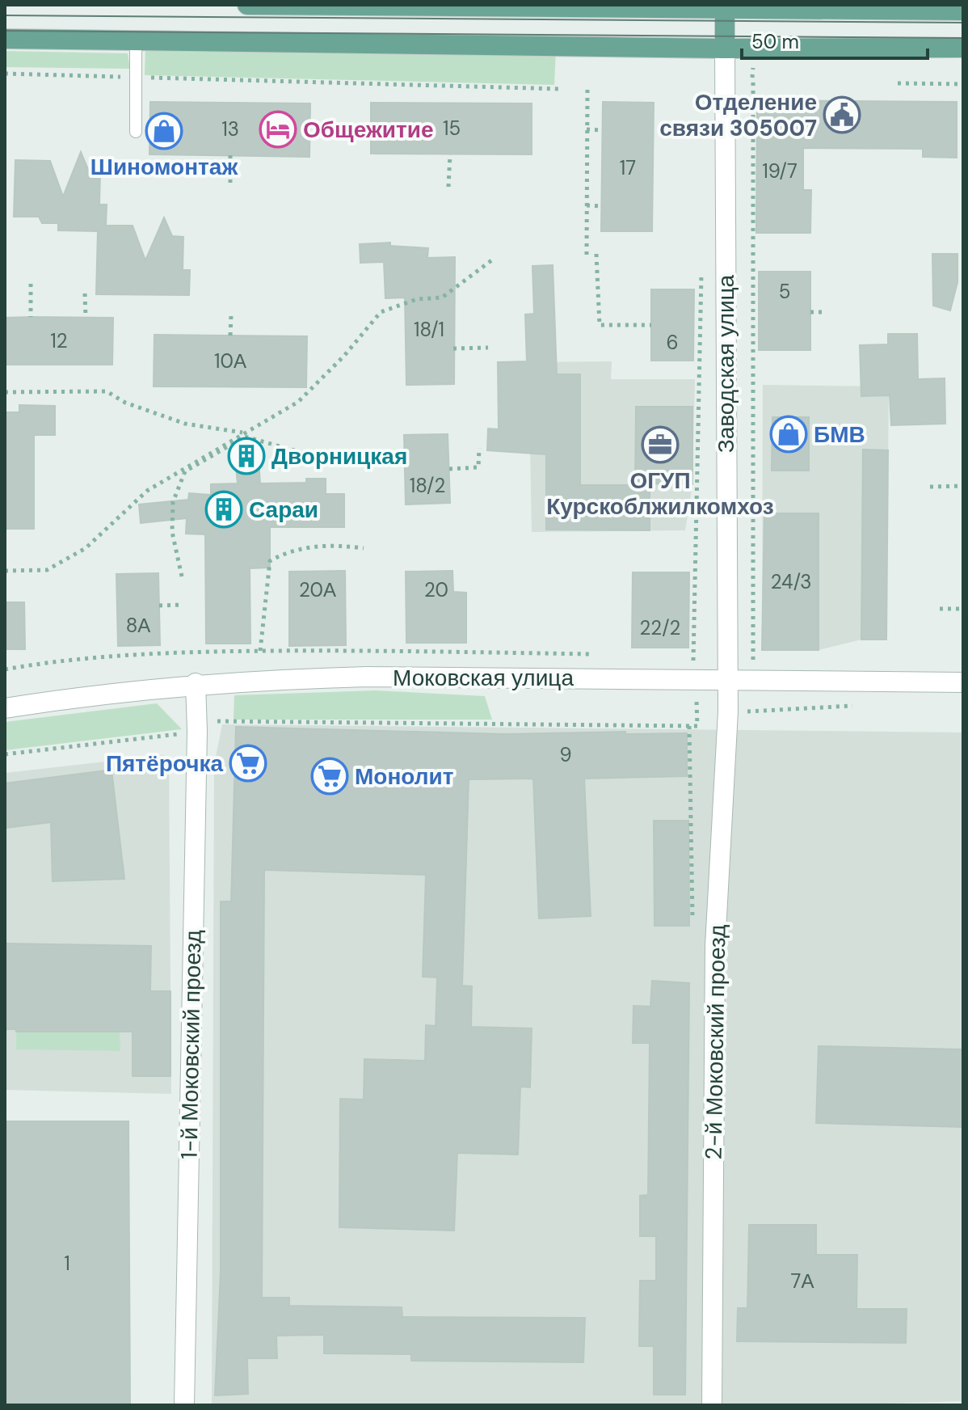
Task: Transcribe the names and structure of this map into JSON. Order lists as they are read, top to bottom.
{
  "streets": {
    "street": [
      "Заводская улица",
      "Моковская улица",
      "2-й Моковский проезд",
      "1-й Моковский проезд"
    ]
  },
  "crossings": [
    ["Заводская улица", "Моковская улица"],
    ["Заводская улица", "2-й Моковский проезд"],
    ["Моковская улица", "2-й Моковский проезд"],
    ["Моковская улица", "1-й Моковский проезд"]
  ],
  "places": {
    "public building": ["Отделение связи 305007"],
    "hotel": ["Общежитие"],
    "shop": ["Шиномонтаж", "БМВ"],
    "office": ["ОГУП Курскоблжилкомхоз"],
    "building": ["Дворницкая", "Сараи"],
    "supermarket": ["Пятёрочка", "Монолит"]
  },
  "house_numbers": [
    "15",
    "13",
    "17",
    "19/7",
    "5",
    "18/1",
    "12",
    "6",
    "10А",
    "18/2",
    "24/3",
    "20А",
    "20",
    "8А",
    "22/2",
    "9",
    "1",
    "7А"
  ],
  "scale_bar": "50 m"
}
